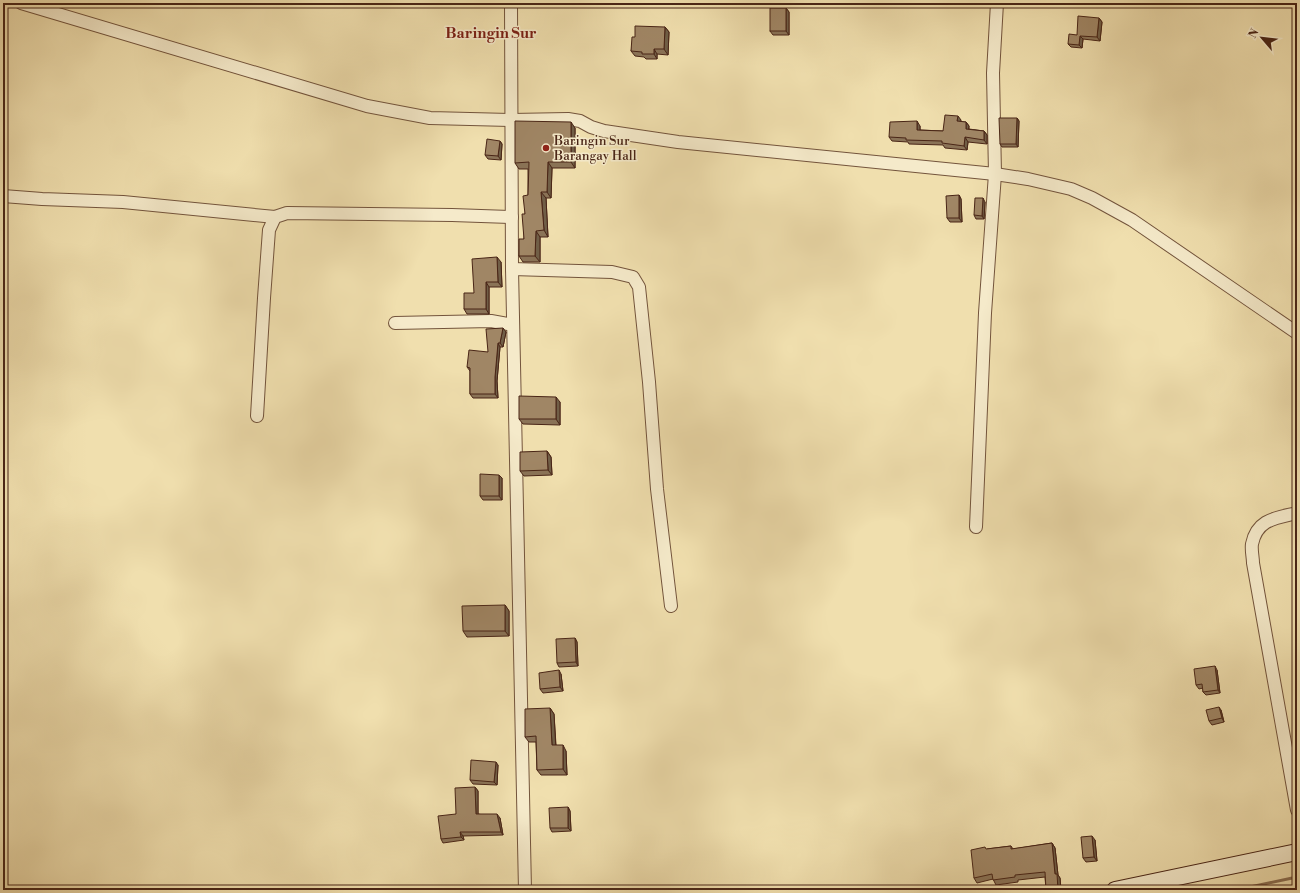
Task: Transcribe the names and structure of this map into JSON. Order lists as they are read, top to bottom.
{
  "districts": ["Baringin Sur"],
  "places": ["Baringin Sur Barangay Hall"],
  "north": "top left"
}
